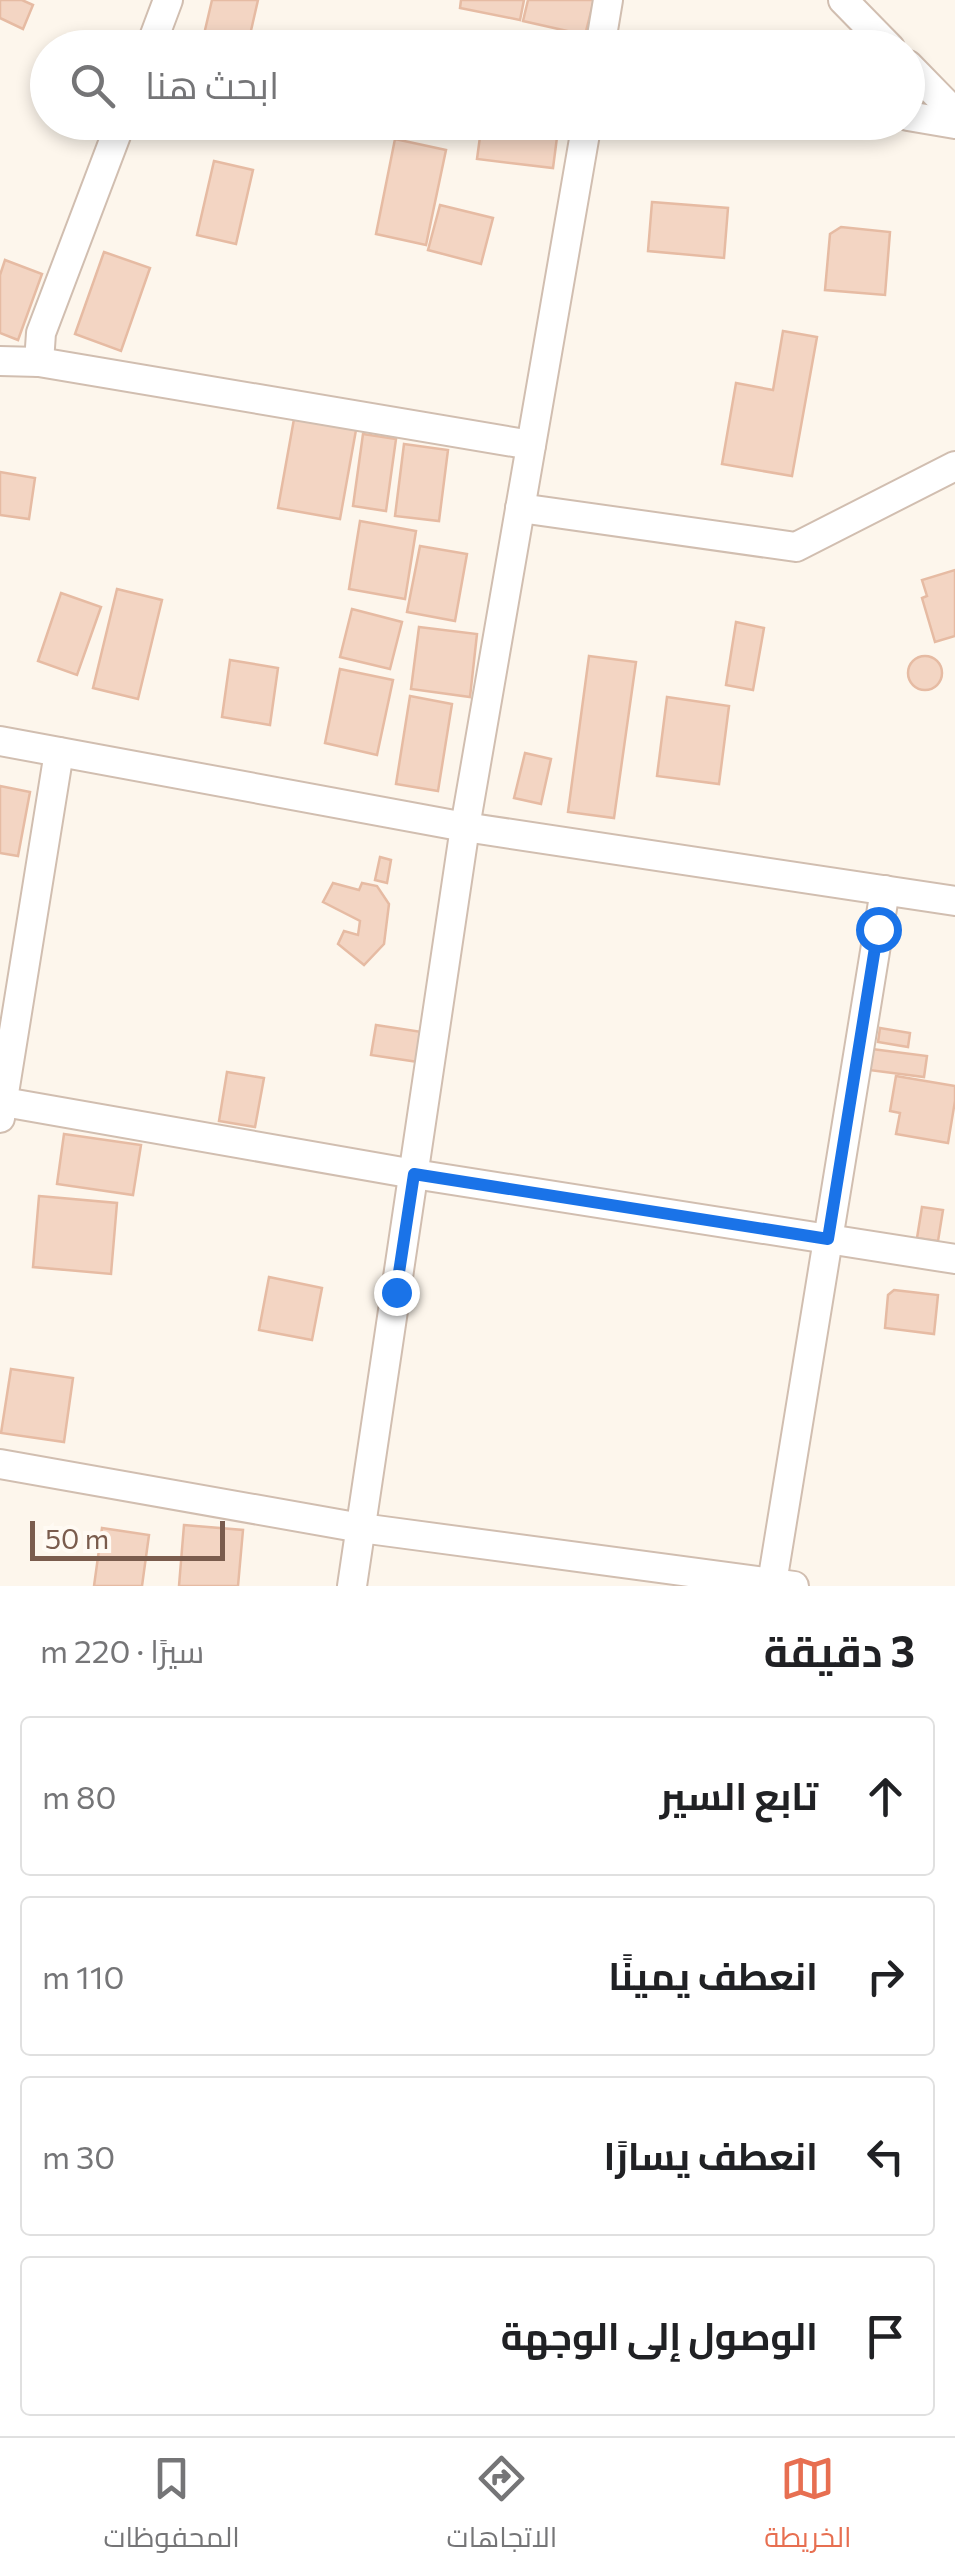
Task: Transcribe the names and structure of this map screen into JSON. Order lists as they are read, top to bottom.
{
  "scale_bar": "50 m",
  "page": {
    "search": "ابحث هنا",
    "scale": "50 m",
    "heading": ["3 دقيقة", "سيرًا · 220 m"],
    "list": [
      ["تابع السير", "80 m"],
      ["انعطف يمينًا", "110 m"],
      ["انعطف يسارًا", "30 m"],
      "الوصول إلى الوجهة"
    ],
    "nav": ["الخريطة", "الاتجاهات", "المحفوظات"]
  }
}
